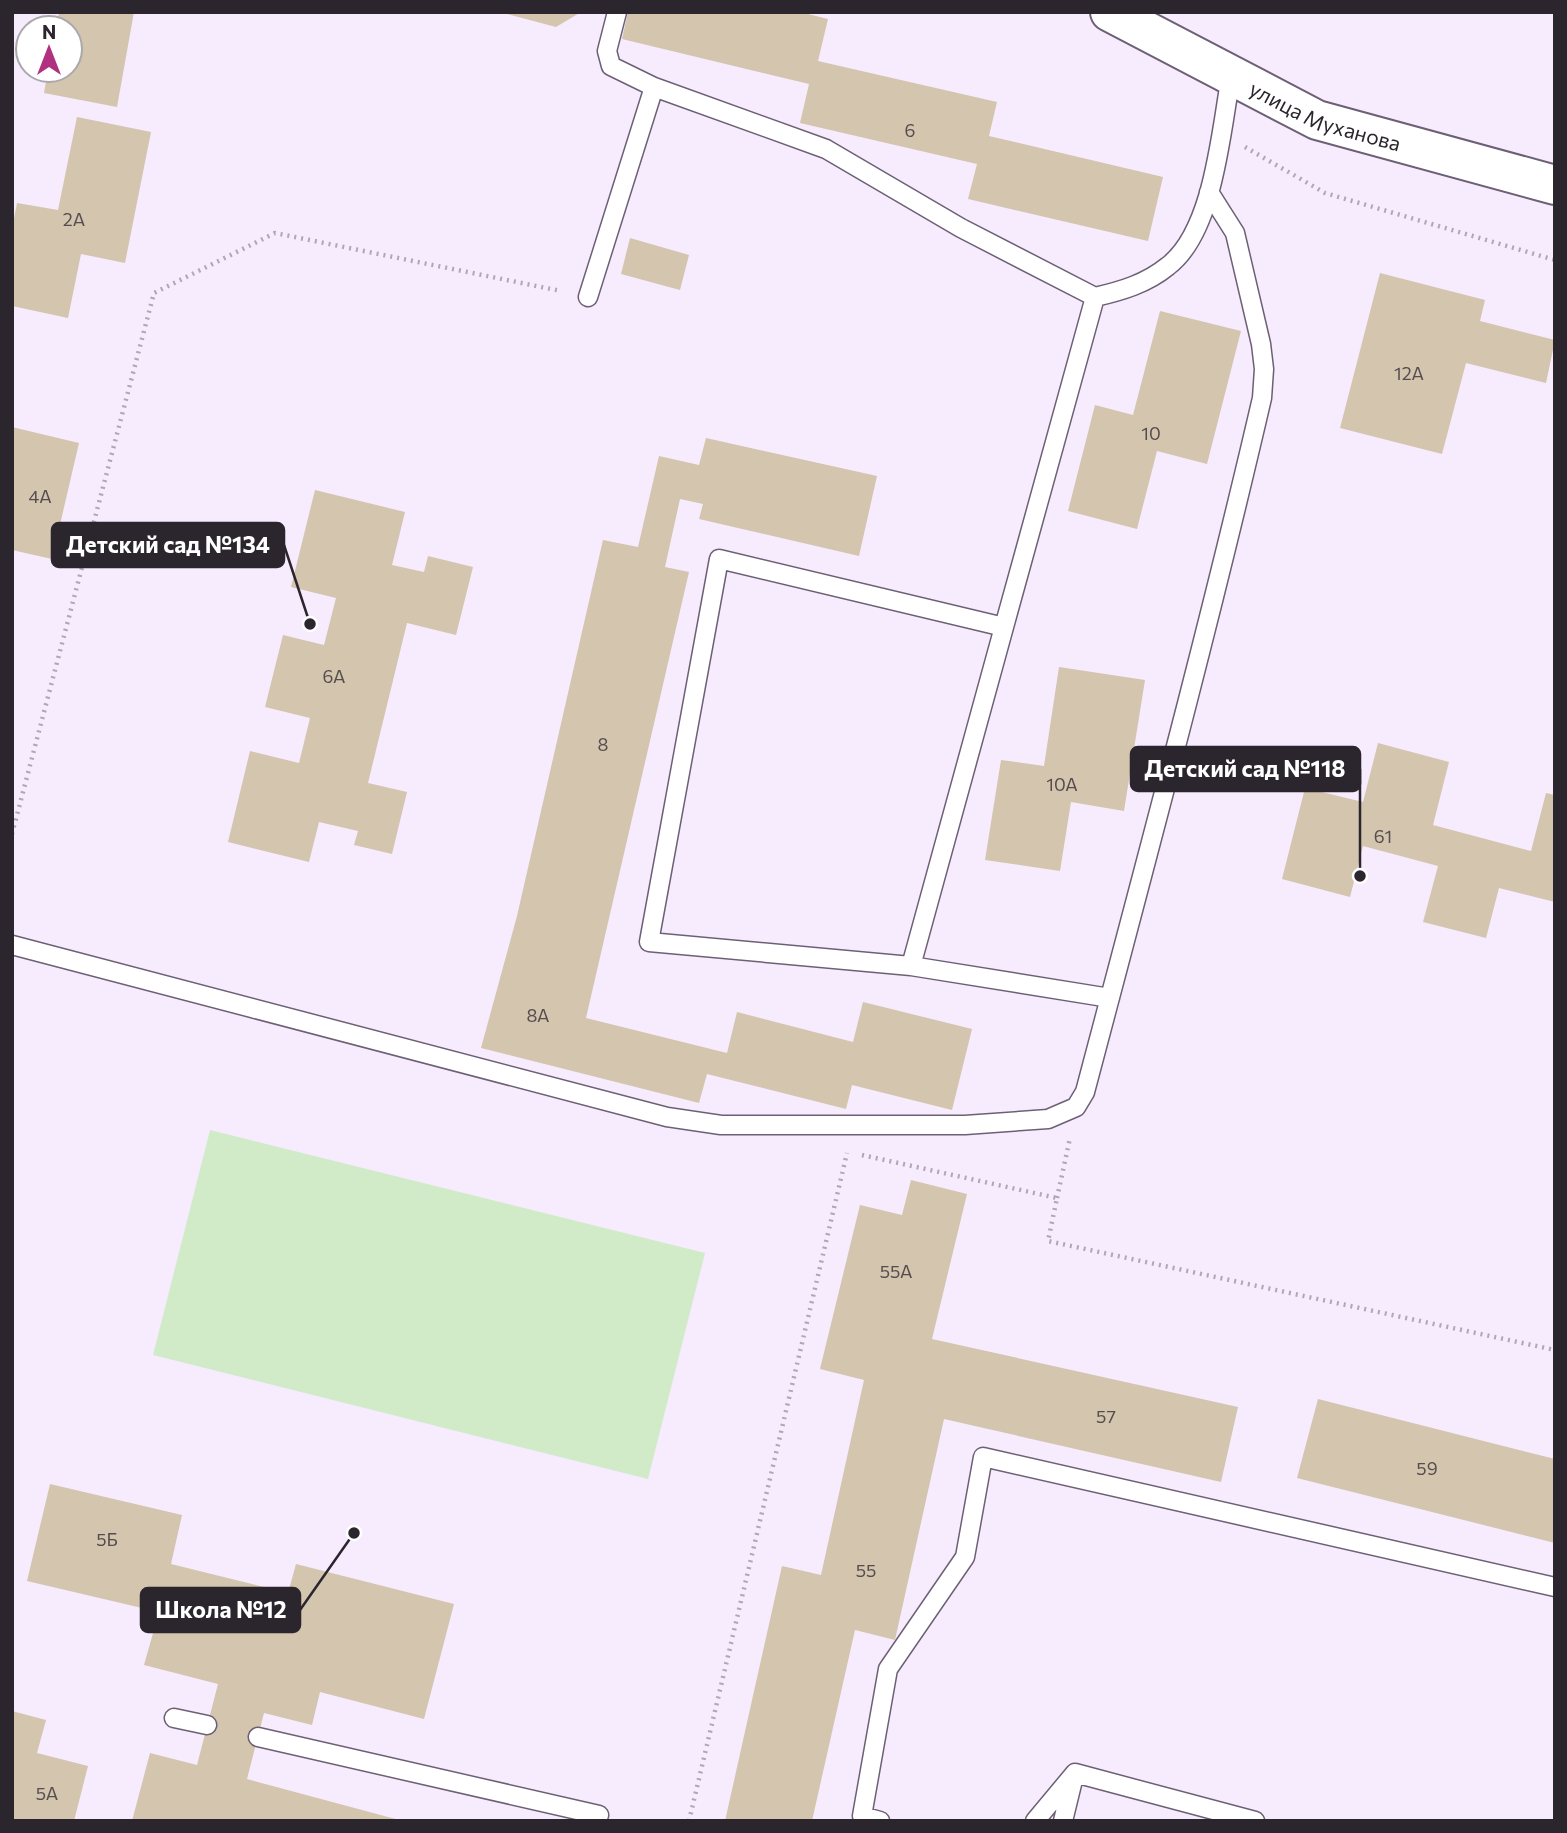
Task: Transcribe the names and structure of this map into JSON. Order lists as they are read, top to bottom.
{
  "streets": {
    "street": ["улица Муханова"]
  },
  "places": ["Детский сад №134", "Детский сад №118", "Школа №12"],
  "house_numbers": [
    "6",
    "2А",
    "12А",
    "10",
    "4А",
    "6А",
    "8",
    "10А",
    "61",
    "8А",
    "55А",
    "57",
    "59",
    "5Б",
    "55",
    "5А"
  ],
  "north": "top"
}
